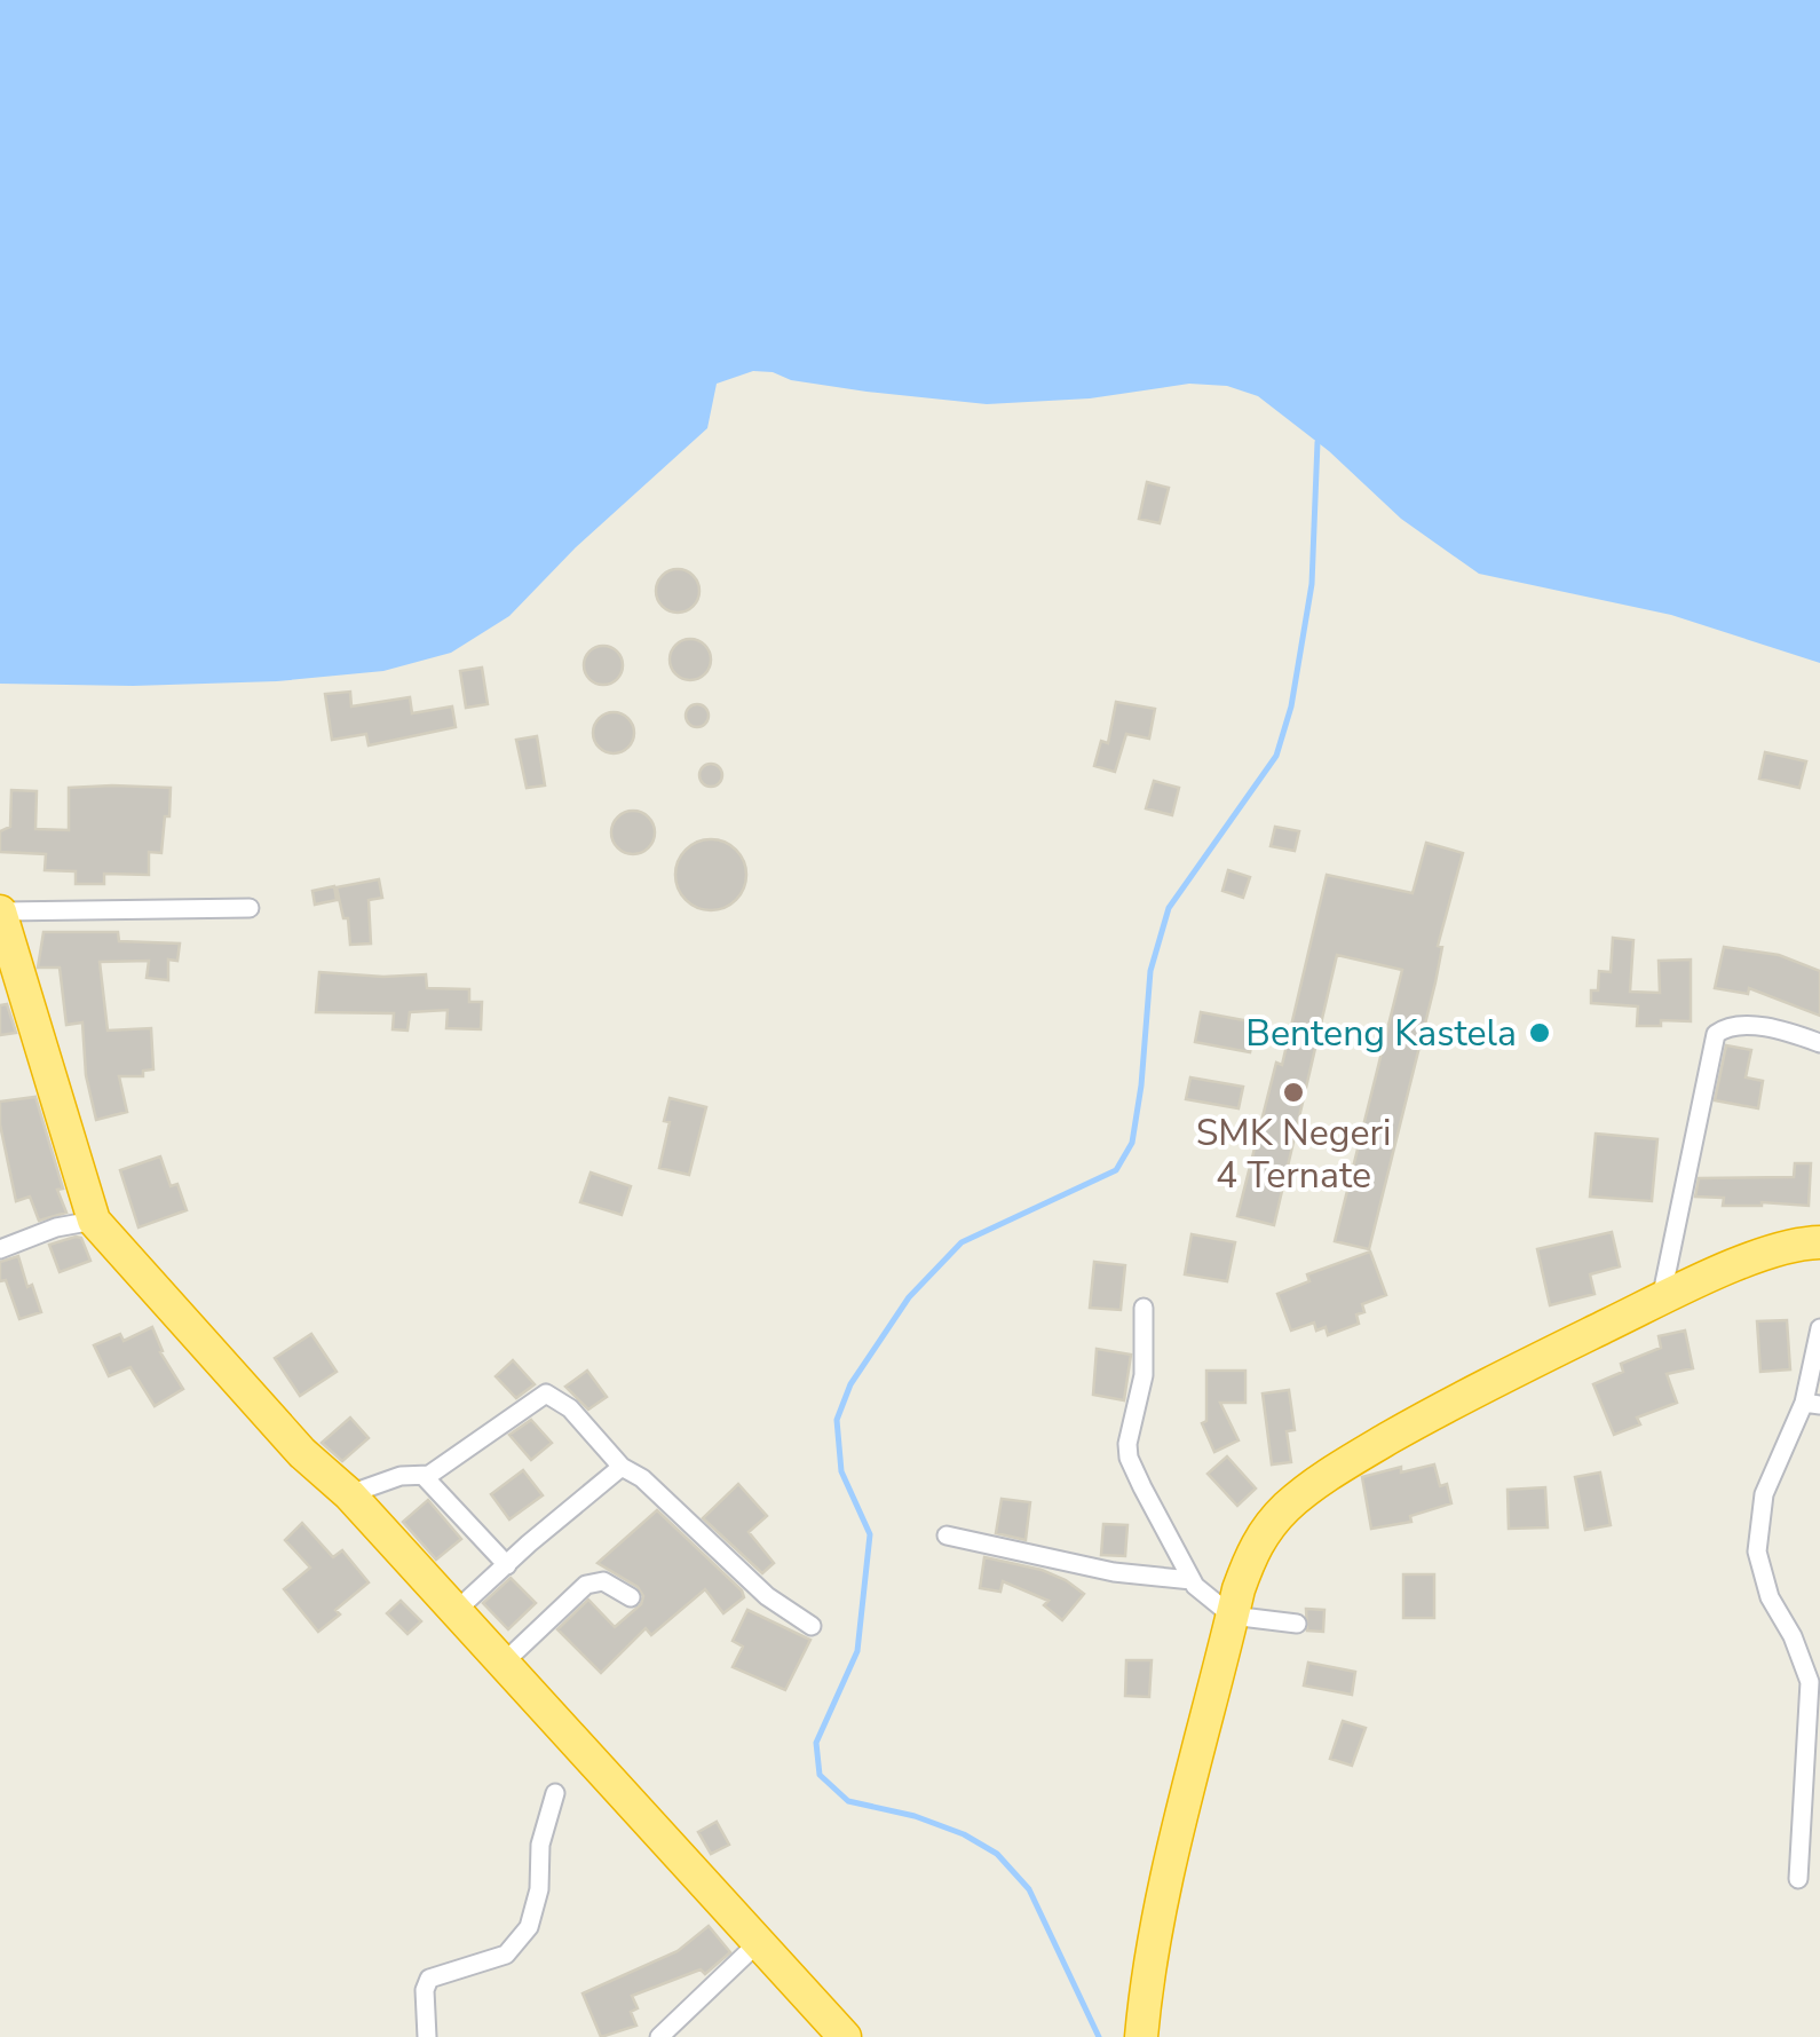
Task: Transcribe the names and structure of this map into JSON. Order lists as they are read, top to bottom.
{
  "places": ["Benteng Kastela", "SMK Negeri 4 Ternate"]
}
